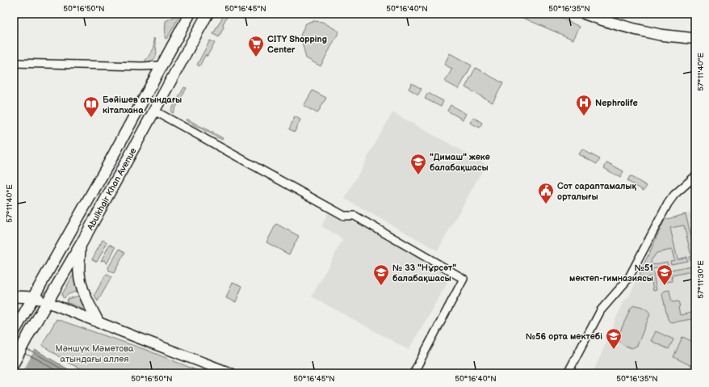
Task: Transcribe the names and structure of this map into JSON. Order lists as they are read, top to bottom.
{
  "streets": {
    "main road": ["Abulkhair Khan Avenue"]
  },
  "parks": ["Мәншүк Мәметова атындағы аллея"],
  "places": {
    "supermarket": ["CITY Shopping Center"],
    "hospital": ["Nephrolife"],
    "library": ["Бәйішев атындағы кітапхана"],
    "school or university": [
      "\"Димаш\" жеке балабақшасы",
      "№ 33 \"Нұрсәт\" балабақшасы",
      "№51 мектеп-гимназиясы",
      "№56 орта мектебі"
    ],
    "public building": ["Сот сараптамалық орталығы"]
  },
  "coordinates": [
    "50°16'50\"N",
    "50°16'45\"N",
    "50°16'40\"N",
    "50°16'35\"N",
    "57°11'40\"E",
    "57°11'30\"E"
  ]
}
